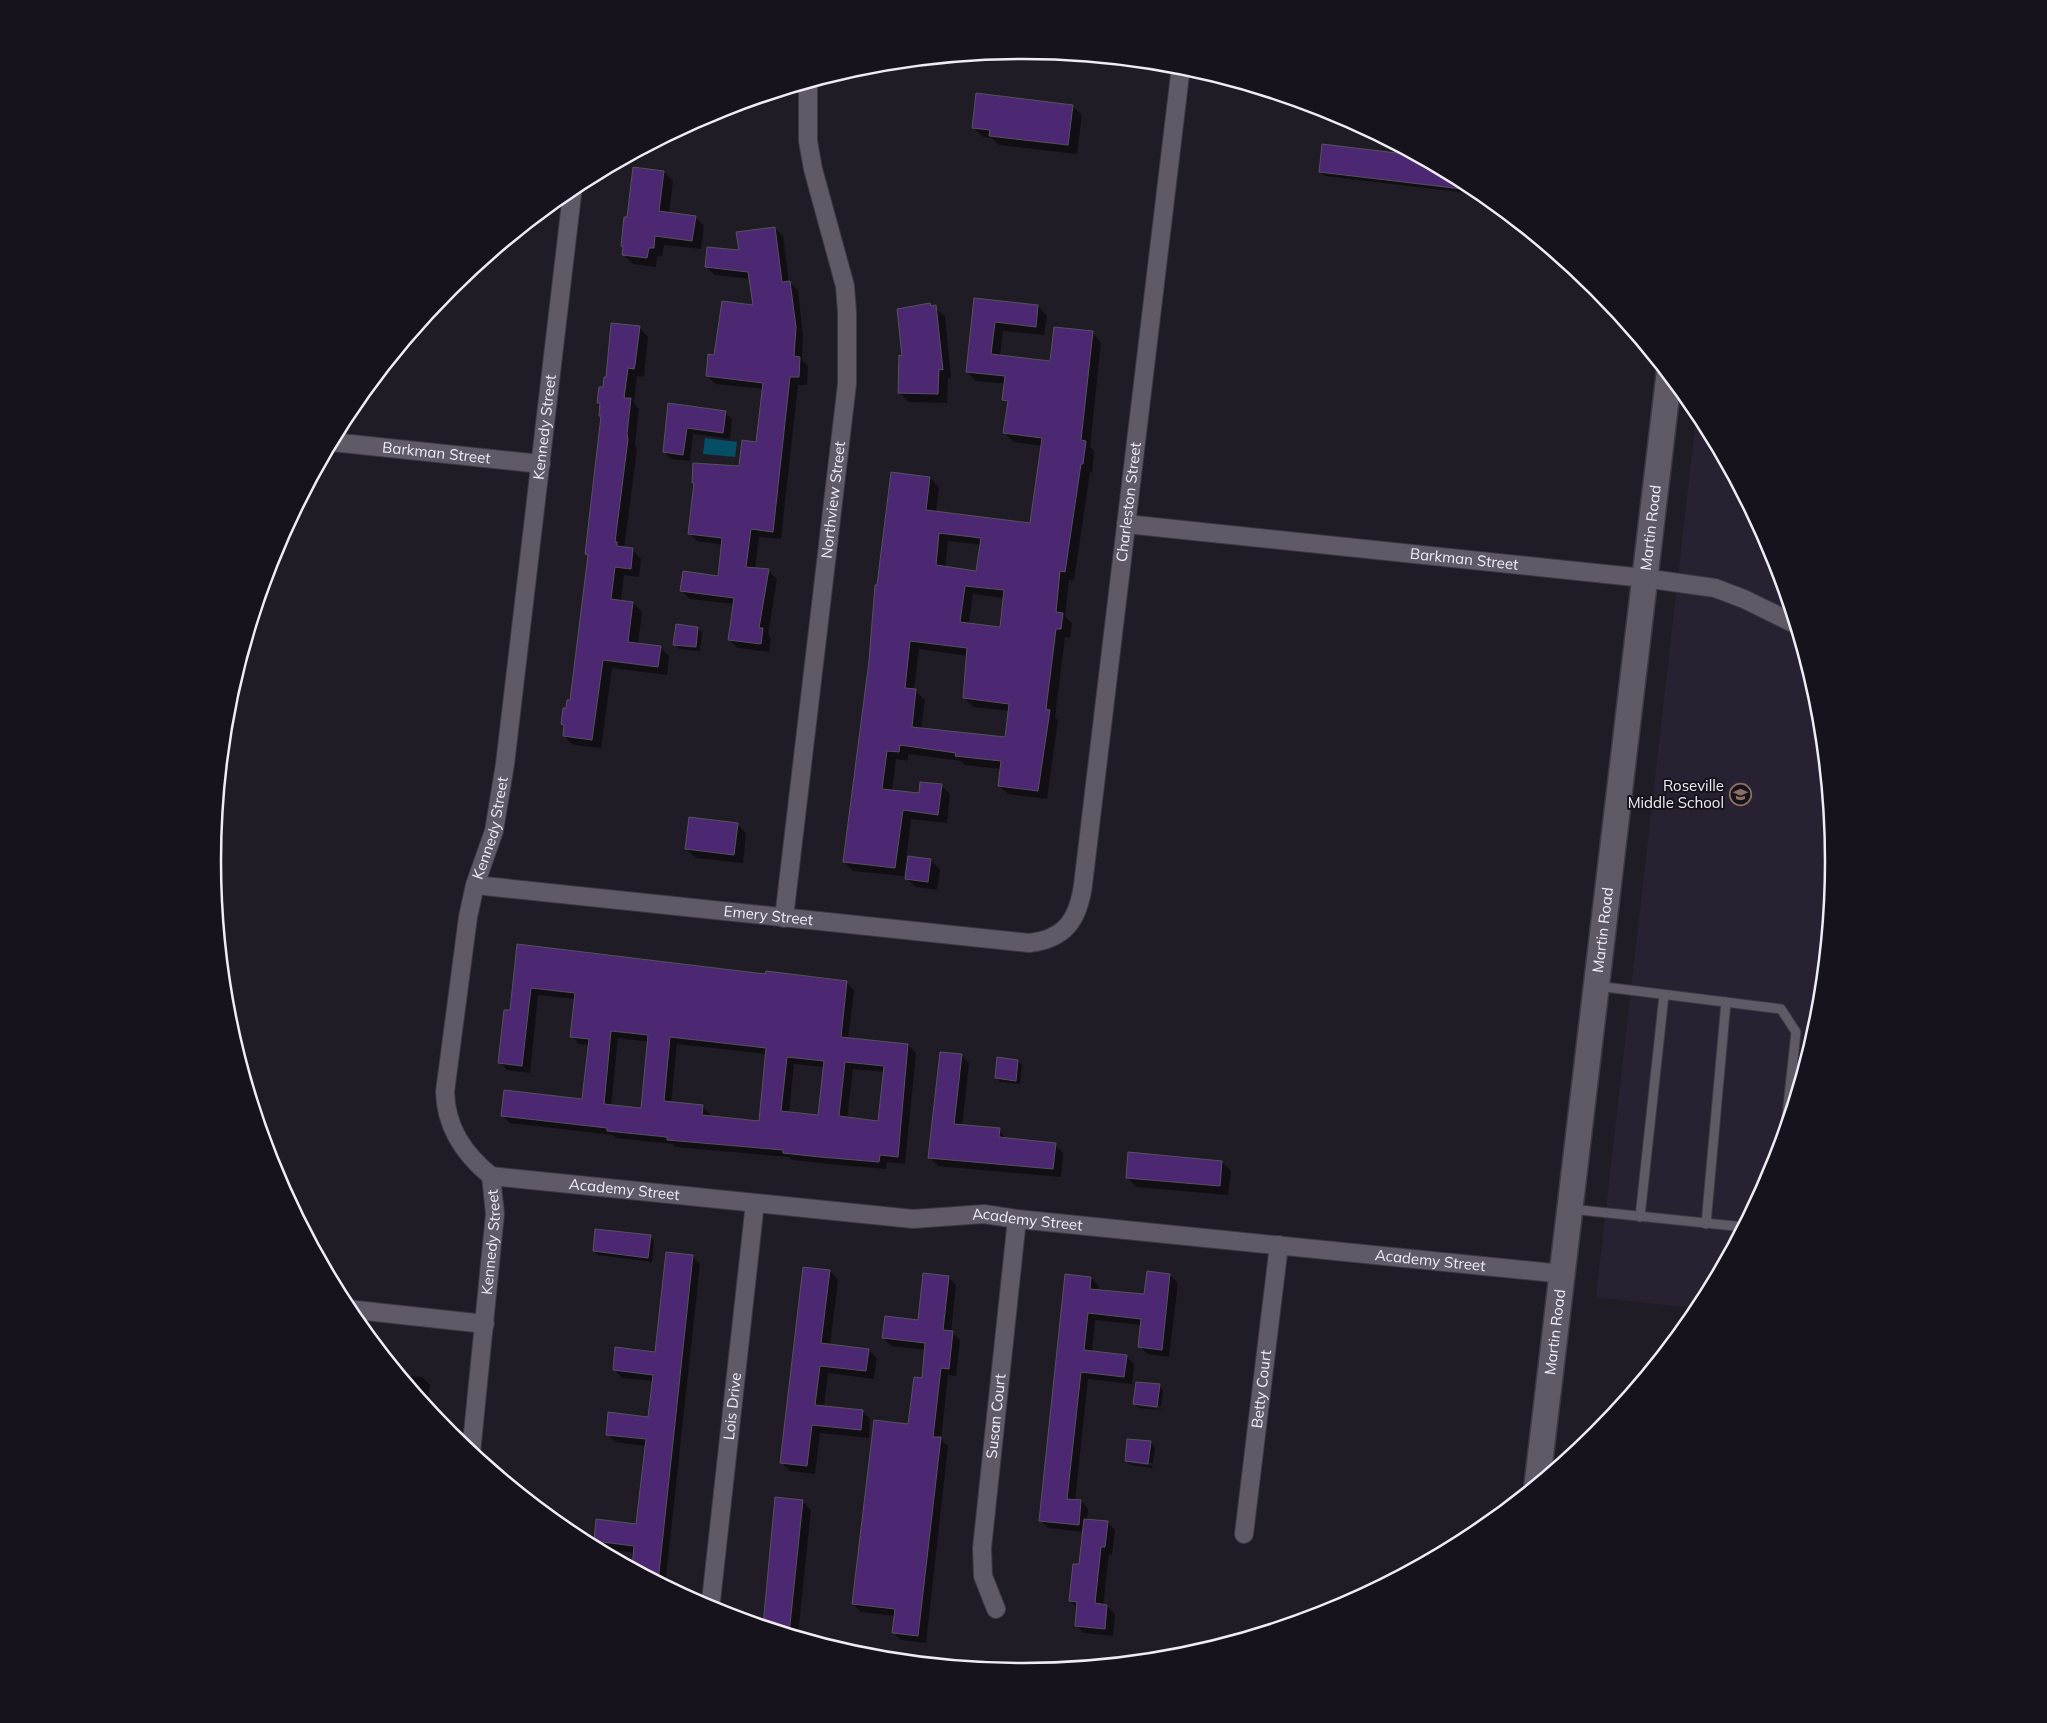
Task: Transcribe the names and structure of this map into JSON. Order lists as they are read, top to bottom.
{
  "streets": {
    "street": [
      "Kennedy Street",
      "Barkman Street",
      "Northview Street",
      "Charleston Street",
      "Martin Road",
      "Emery Street",
      "Academy Street",
      "Betty Court",
      "Lois Drive",
      "Susan Court"
    ]
  },
  "crossings": [
    ["Kennedy Street", "Barkman Street"],
    ["Kennedy Street", "Emery Street"],
    ["Kennedy Street", "Academy Street"],
    ["Barkman Street", "Charleston Street"],
    ["Barkman Street", "Martin Road"],
    ["Northview Street", "Emery Street"],
    ["Charleston Street", "Emery Street"],
    ["Martin Road", "Academy Street"],
    ["Academy Street", "Betty Court"],
    ["Academy Street", "Lois Drive"],
    ["Academy Street", "Susan Court"]
  ],
  "places": {
    "school or university": ["Roseville Middle School"]
  }
}
